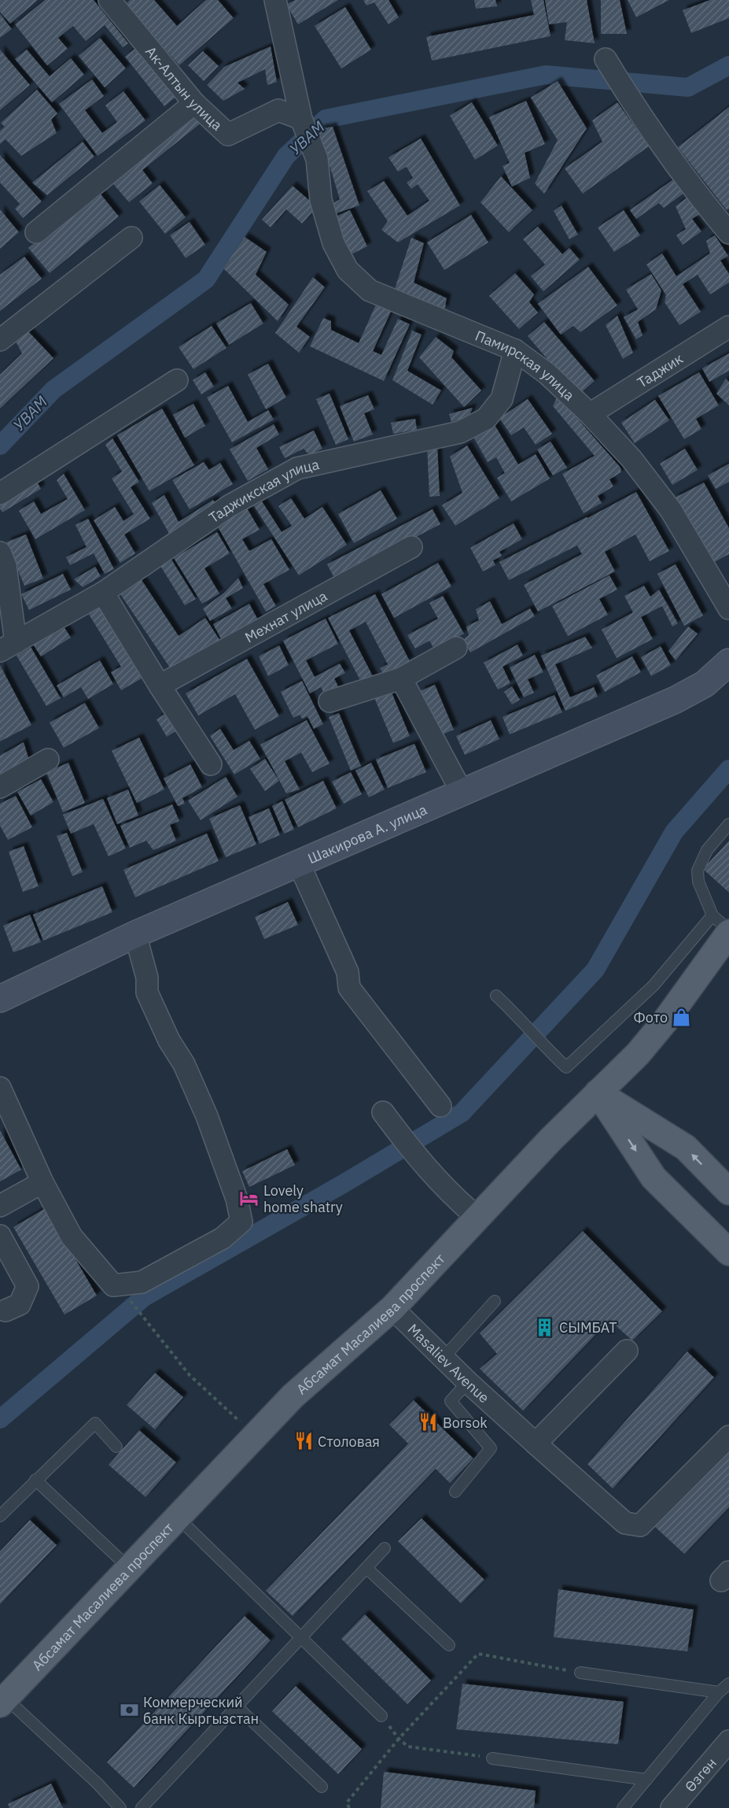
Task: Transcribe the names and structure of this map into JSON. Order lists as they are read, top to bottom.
{
  "streets": {
    "main road": ["Шакирова А. улица", "Абсамат Масалиева проспект"],
    "street": [
      "Ак-Алтын улица",
      "Памирская улица",
      "Таджик",
      "Таджикская улица",
      "Мехнат улица",
      "Masaliev Avenue",
      "Өзгөн"
    ]
  },
  "crossings": [
    ["Ак-Алтын улица", "Памирская улица"],
    ["Памирская улица", "Таджик"],
    ["Памирская улица", "Таджикская улица"],
    ["Абсамат Масалиева проспект", "Masaliev Avenue"]
  ],
  "water": ["УВАМ"],
  "places": {
    "shop": ["Фото"],
    "hotel": ["Lovely home shatry"],
    "building": ["СЫМБАТ"],
    "restaurant": ["Borsok", "Столовая"],
    "bank": ["Коммерческий банк Кыргызстан"]
  }
}
